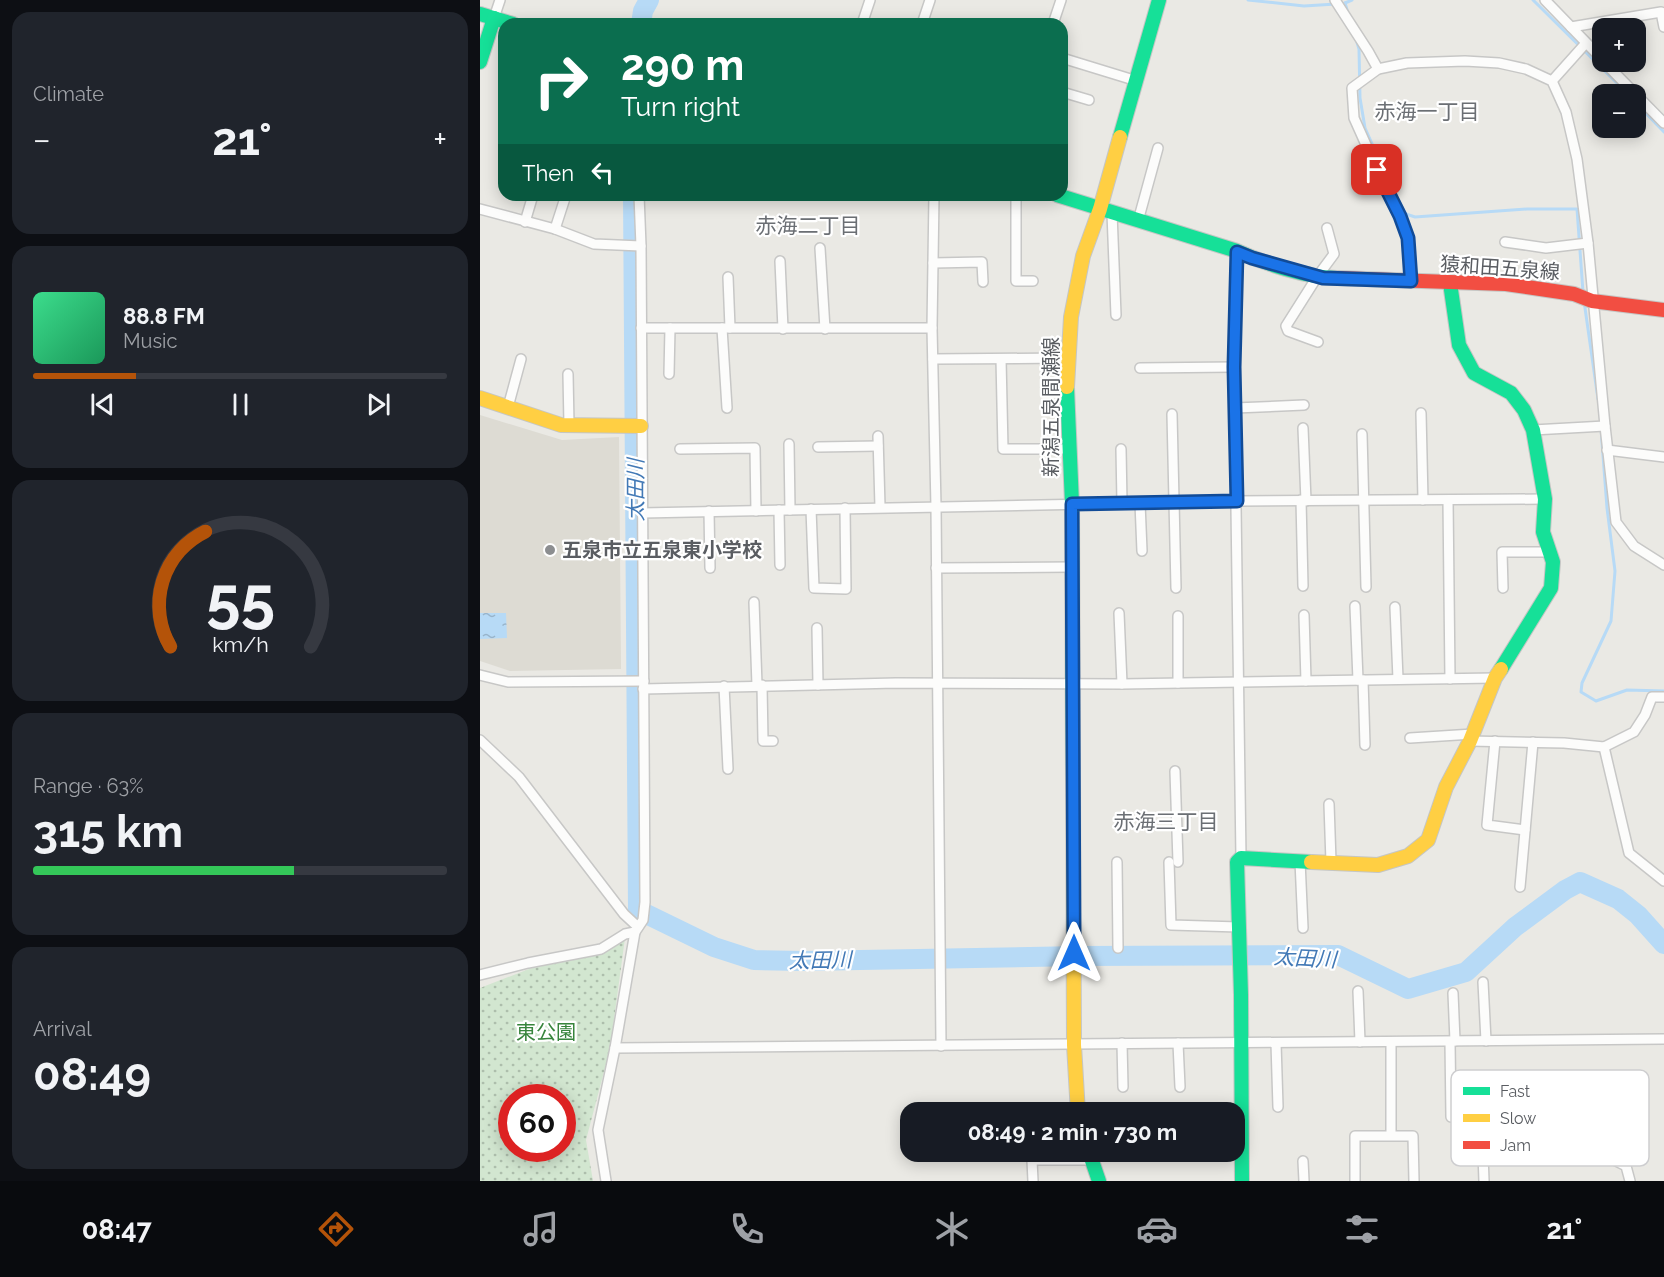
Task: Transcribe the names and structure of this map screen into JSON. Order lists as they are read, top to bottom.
{
  "streets": {
    "main road": ["猿和田五泉線", "新潟五泉間瀬線"]
  },
  "crossings": [
    ["猿和田五泉線", "新潟五泉間瀬線"]
  ],
  "districts": ["赤海一丁目", "赤海二丁目", "赤海三丁目"],
  "water": ["太田川"],
  "parks": ["東公園"],
  "places": ["五泉市立五泉東小学校"],
  "legend": ["Fast", "Slow", "Jam"],
  "page": {
    "tile": [
      "Climate",
      ["Range · 63%", "315 km"],
      ["Arrival", "08:49"]
    ],
    "map_buttons": ["+", "−"],
    "turn": ["290 m", "Turn right"],
    "heat": ["−", "21°", "+"],
    "then": "Then",
    "song": ["88.8 FM", "Music"],
    "limit": "60",
    "trip": "08:49 · 2 min · 730 m",
    "tabs": ["08:47", "21°"],
    "gauge": ["55", "km/h"]
  }
}
